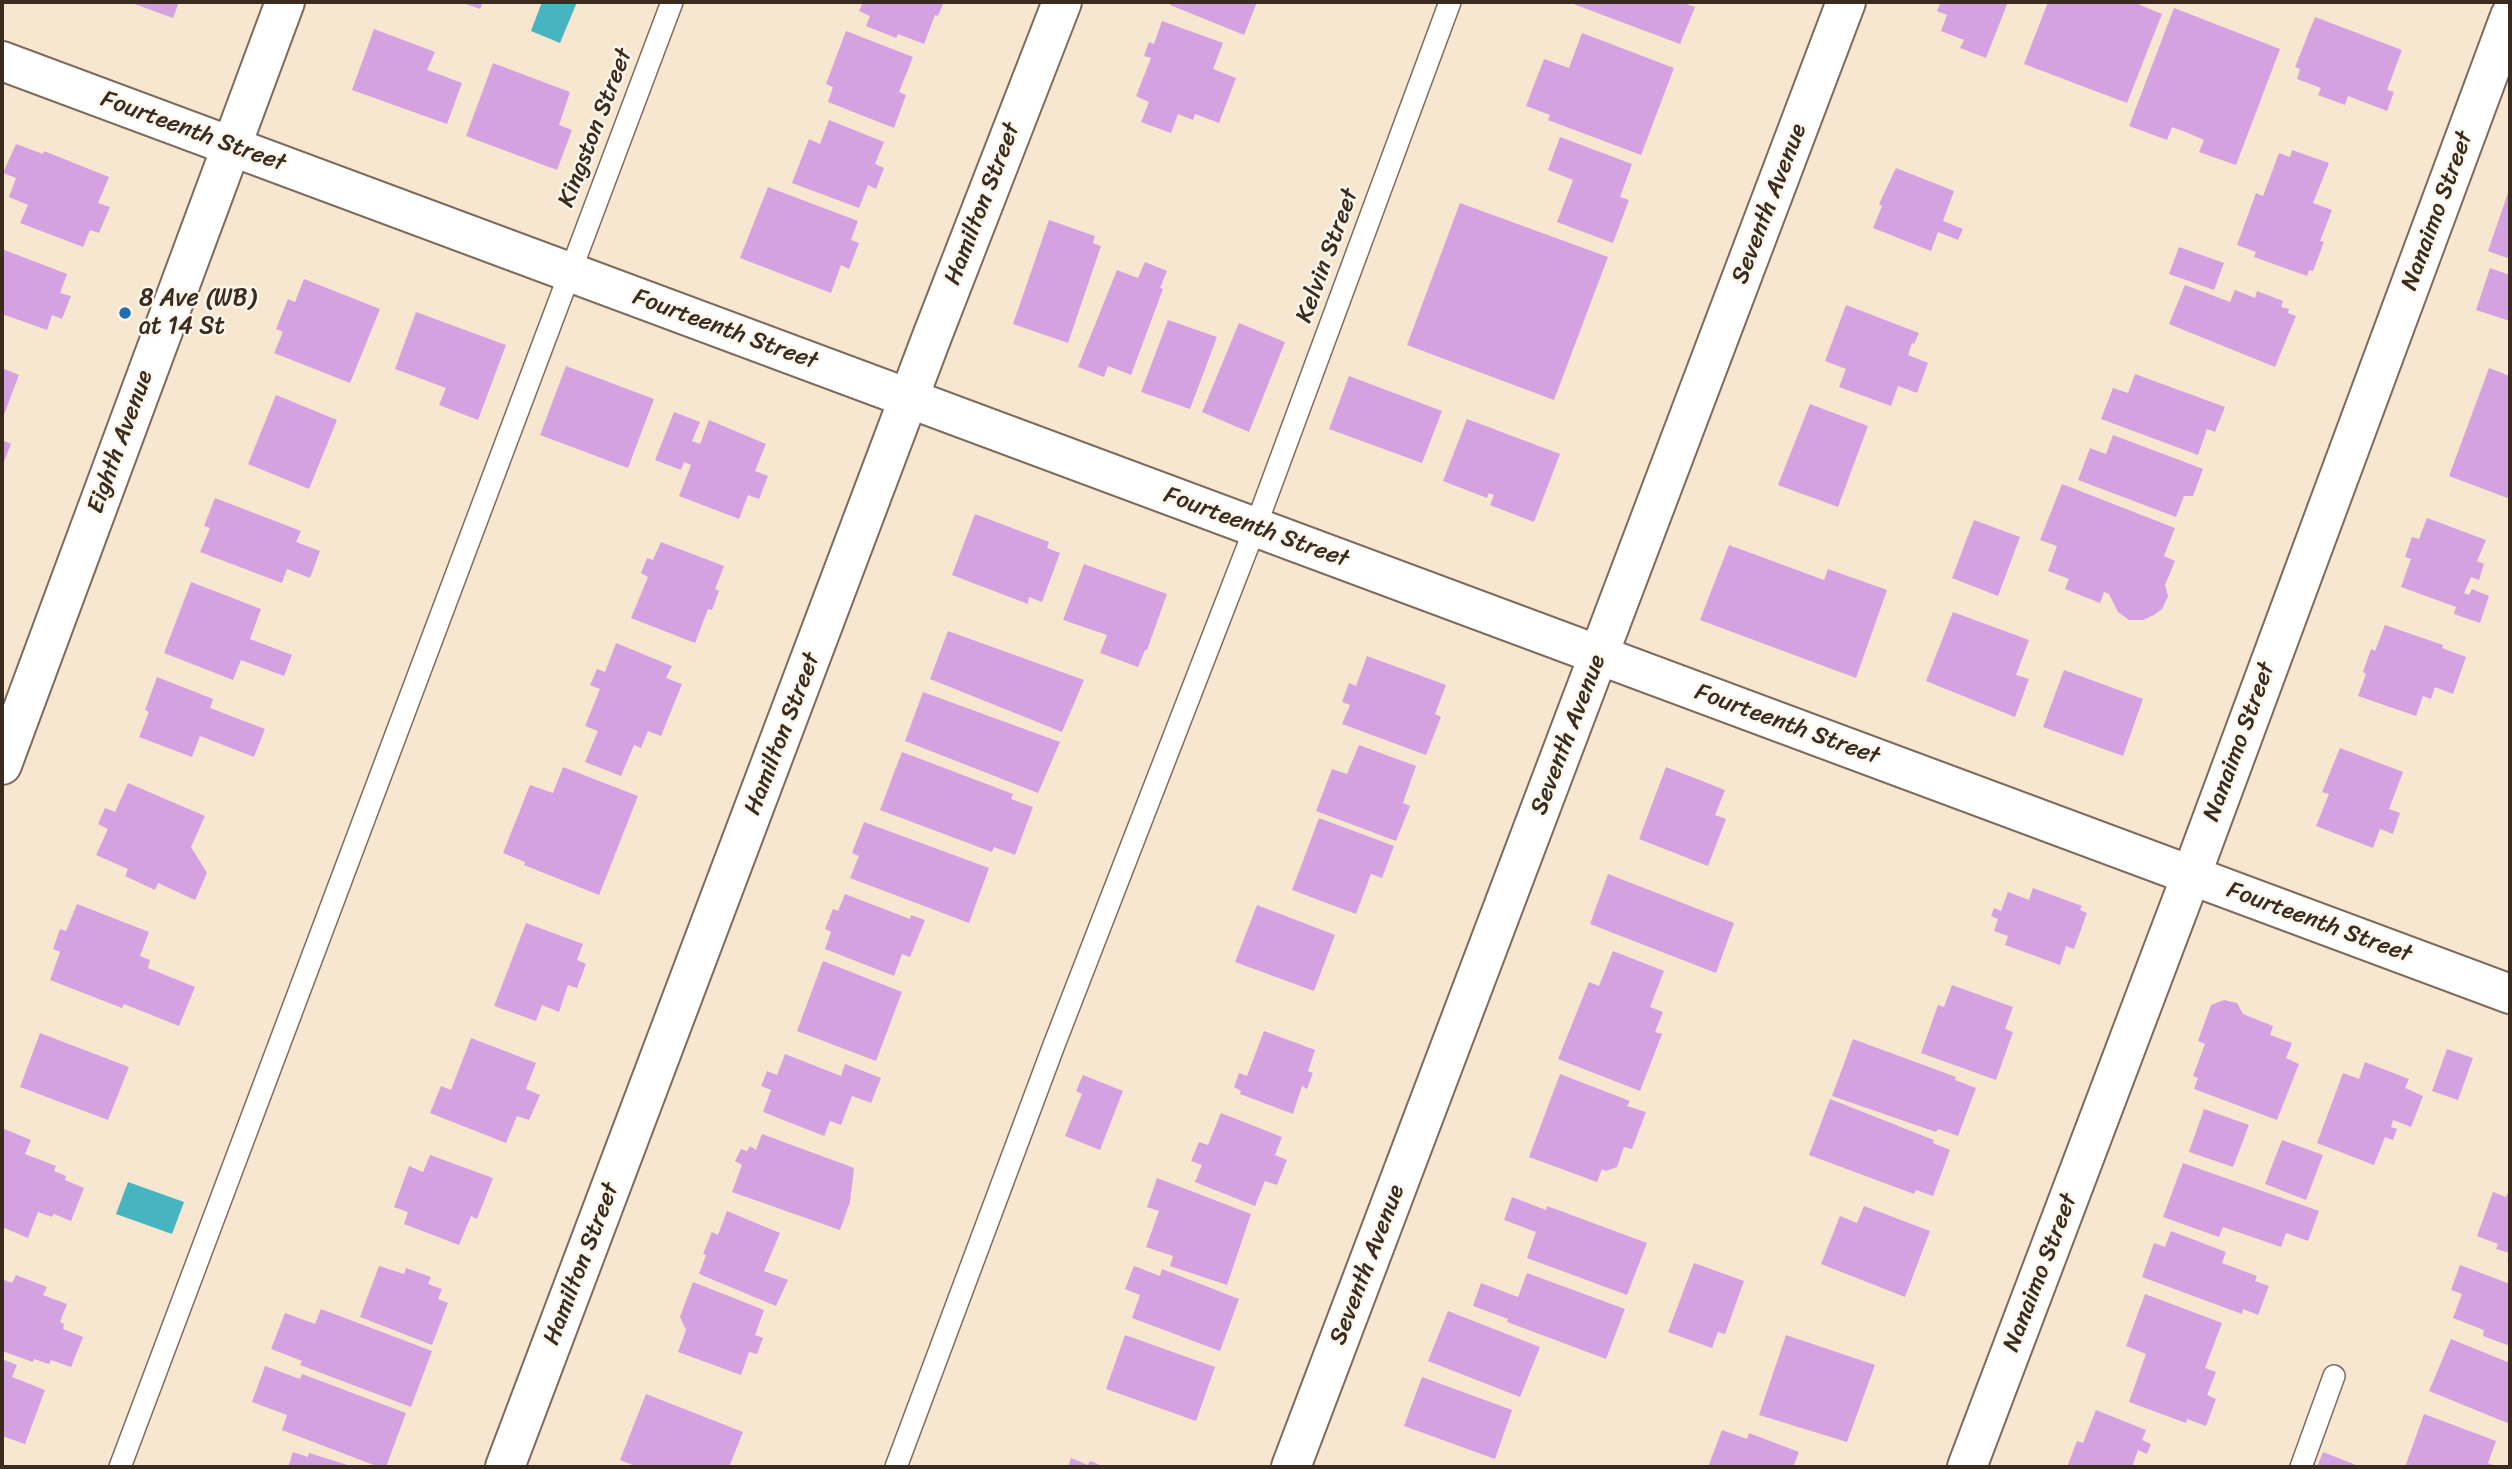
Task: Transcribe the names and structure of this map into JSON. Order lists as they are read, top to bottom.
{
  "streets": {
    "street": [
      "Fourteenth Street",
      "Hamilton Street",
      "Seventh Avenue",
      "Nanaimo Street",
      "Eighth Avenue"
    ],
    "lane": ["Kingston Street", "Kelvin Street"]
  },
  "crossings": [
    ["Kingston Street", "Fourteenth Street"],
    ["Fourteenth Street", "Hamilton Street"],
    ["Fourteenth Street", "Seventh Avenue"],
    ["Fourteenth Street", "Nanaimo Street"],
    ["Fourteenth Street", "Kelvin Street"],
    ["Fourteenth Street", "Eighth Avenue"]
  ],
  "places": ["8 Ave (WB) at 14 St"]
}
